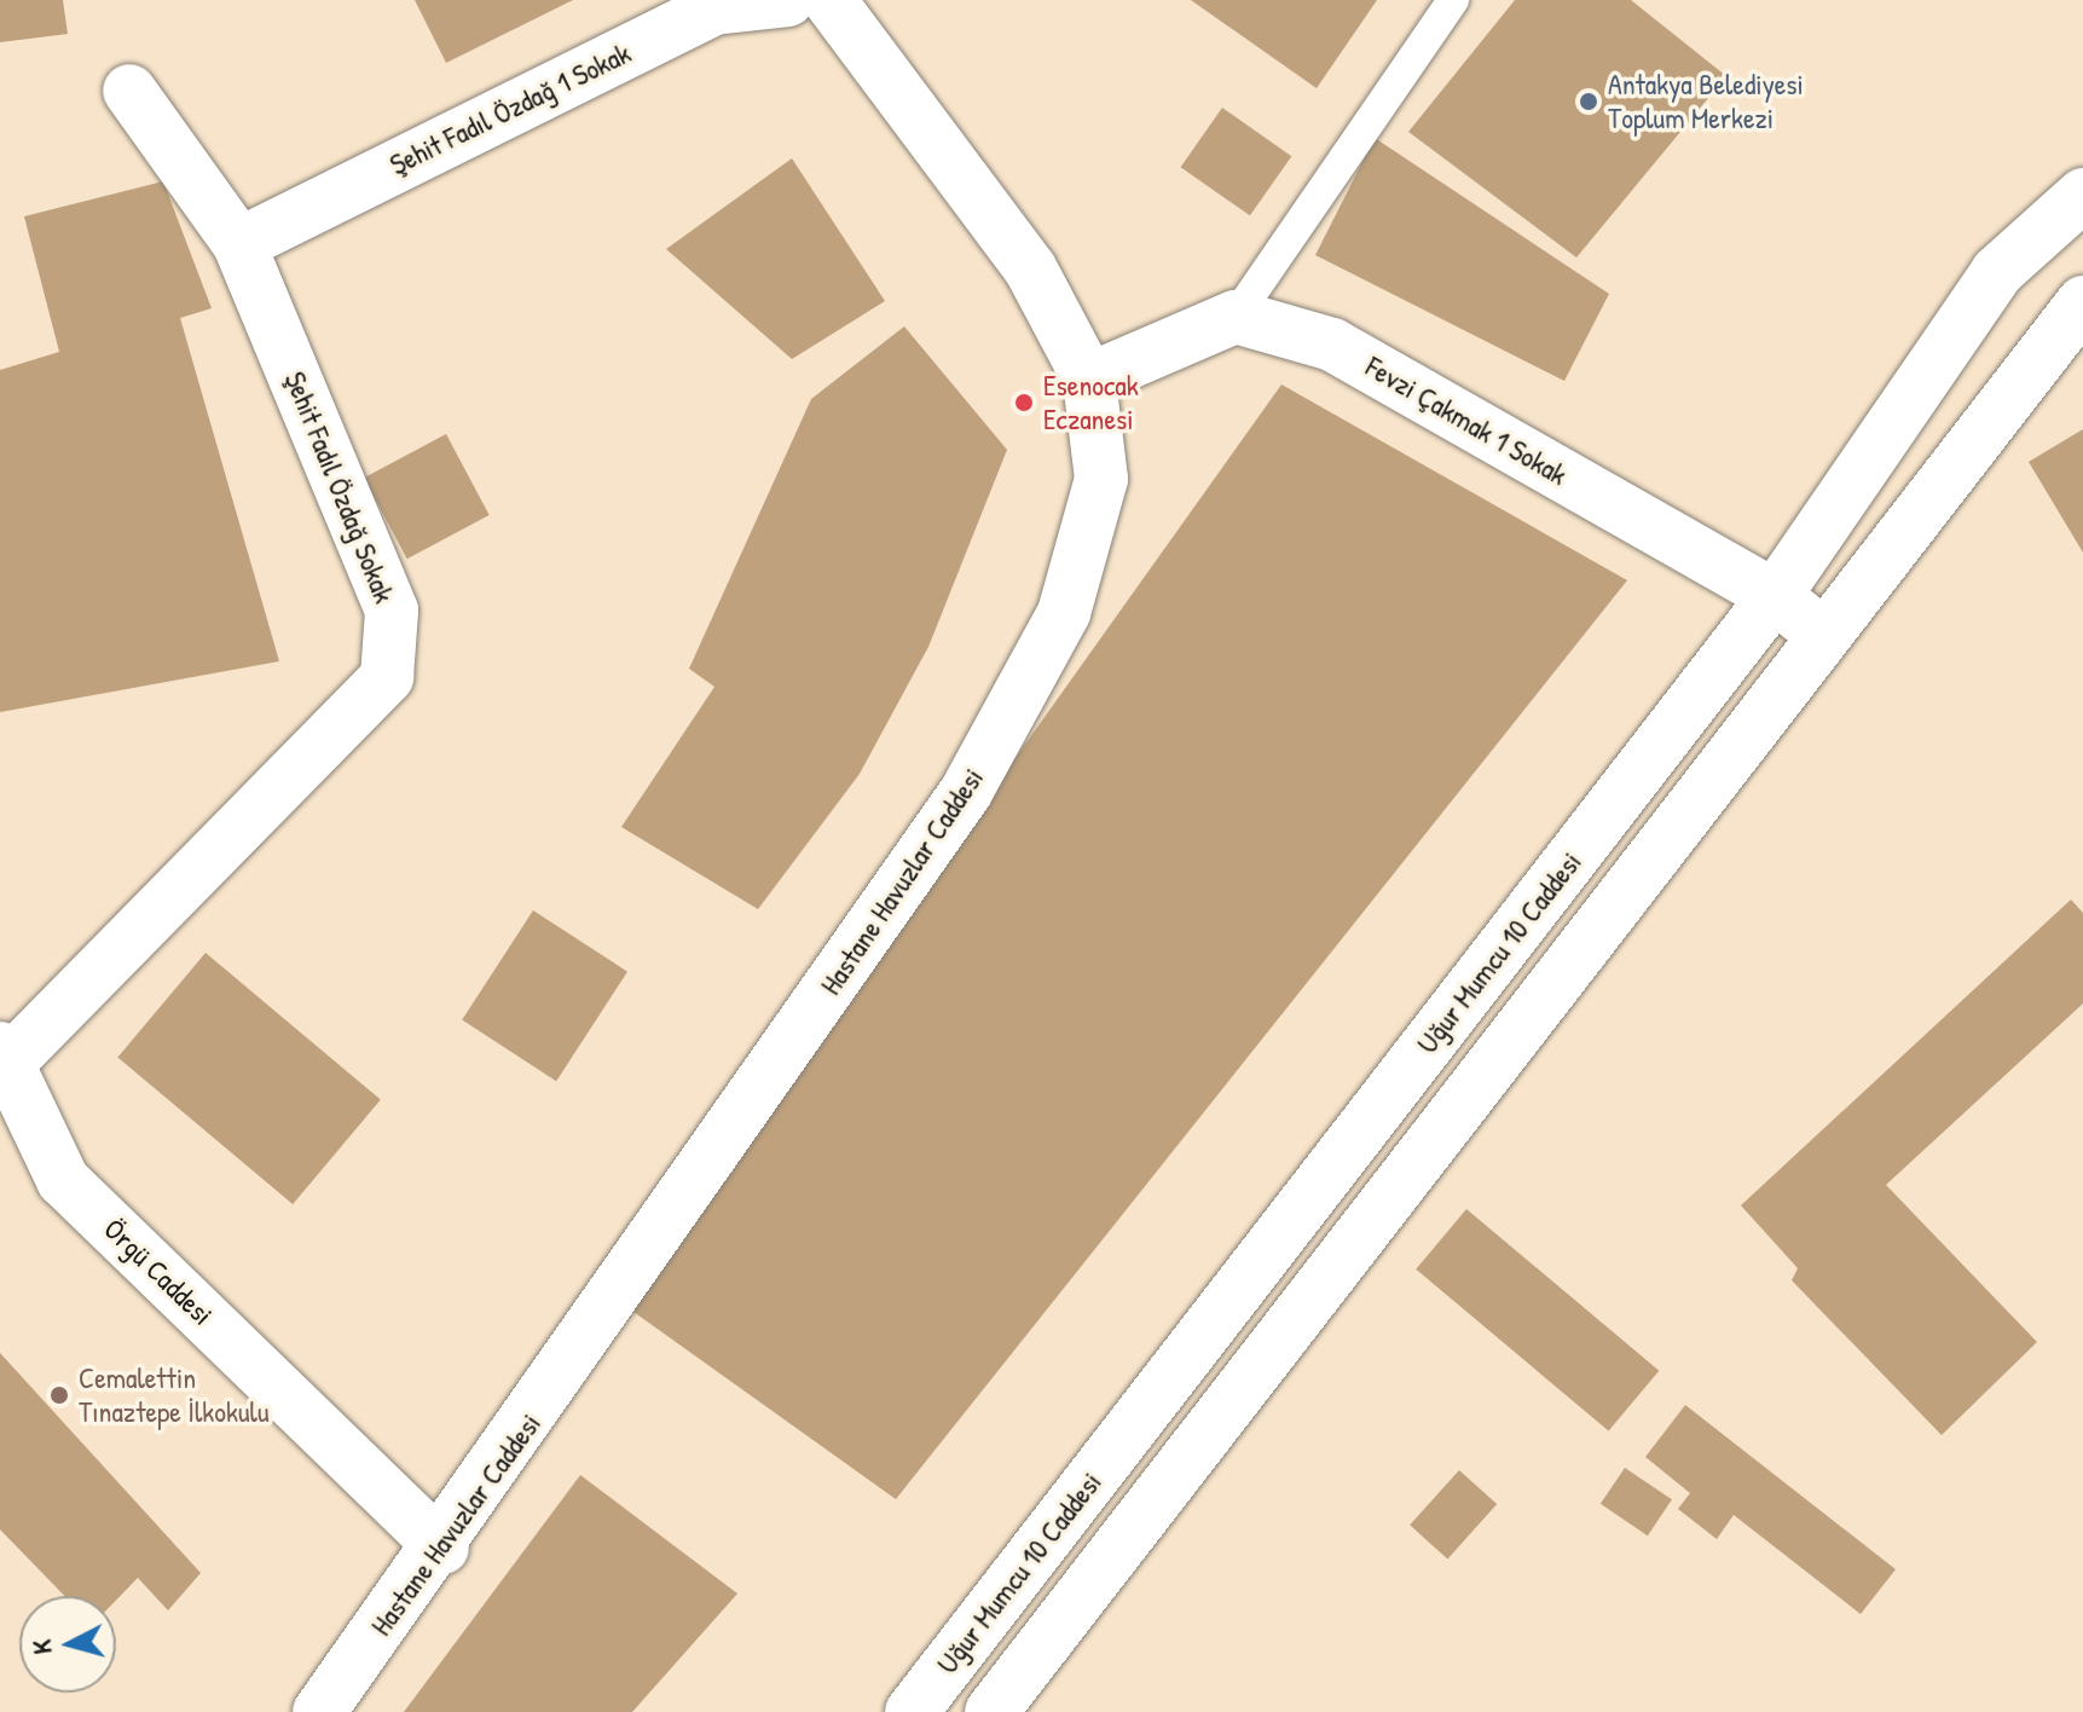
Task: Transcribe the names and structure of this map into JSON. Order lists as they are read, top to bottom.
{
  "streets": {
    "street": [
      "Şehit Fadıl Özdağ 1 Sokak",
      "Fevzi Çakmak 1 Sokak",
      "Şehit Fadıl Özdağ Sokak",
      "Hastane Havuzlar Caddesi",
      "Uğur Mumcu 10 Caddesi",
      "Örgü Caddesi"
    ]
  },
  "crossings": [
    ["Şehit Fadıl Özdağ 1 Sokak", "Şehit Fadıl Özdağ Sokak"],
    ["Fevzi Çakmak 1 Sokak", "Uğur Mumcu 10 Caddesi"],
    ["Şehit Fadıl Özdağ Sokak", "Örgü Caddesi"],
    ["Hastane Havuzlar Caddesi", "Örgü Caddesi"]
  ],
  "places": ["Antakya Belediyesi Toplum Merkezi", "Esenocak Eczanesi", "Cemalettin Tınaztepe İlkokulu"],
  "north": "left"
}
